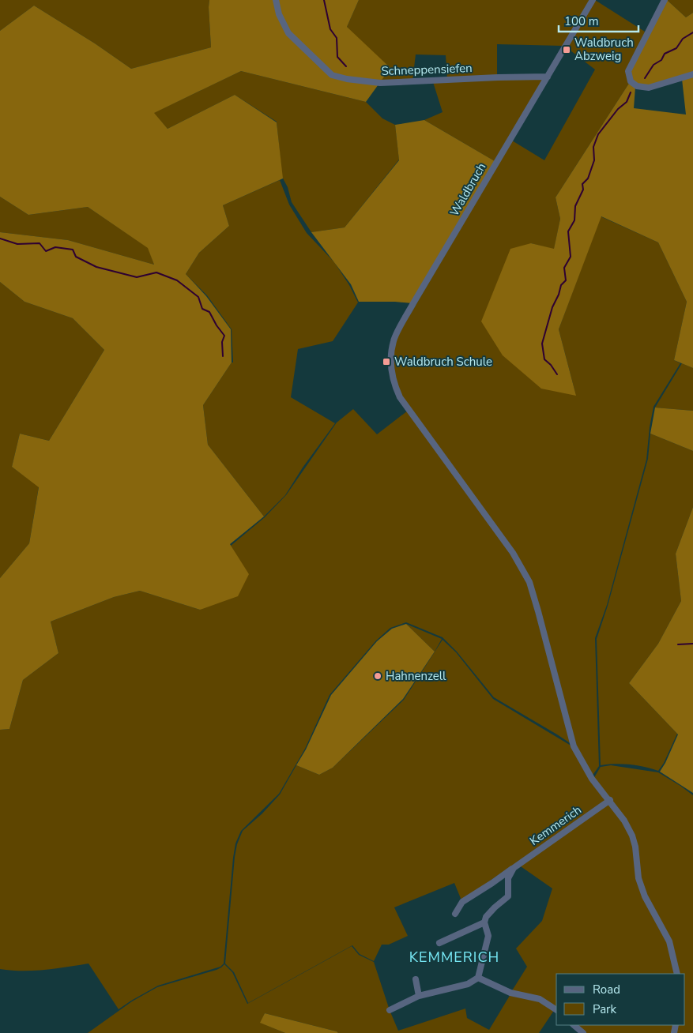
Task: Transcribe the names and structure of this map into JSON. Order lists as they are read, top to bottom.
{
  "streets": {
    "street": ["Schneppensiefen", "Waldbruch", "Kemmerich"]
  },
  "crossings": [
    ["Schneppensiefen", "Waldbruch"],
    ["Waldbruch", "Kemmerich"]
  ],
  "districts": ["KEMMERICH"],
  "places": {
    "transit": ["Waldbruch Abzweig", "Waldbruch Schule"],
    "other": ["Hahnenzell"]
  },
  "legend": ["Road", "Park"],
  "scale_bar": "100 m"
}
